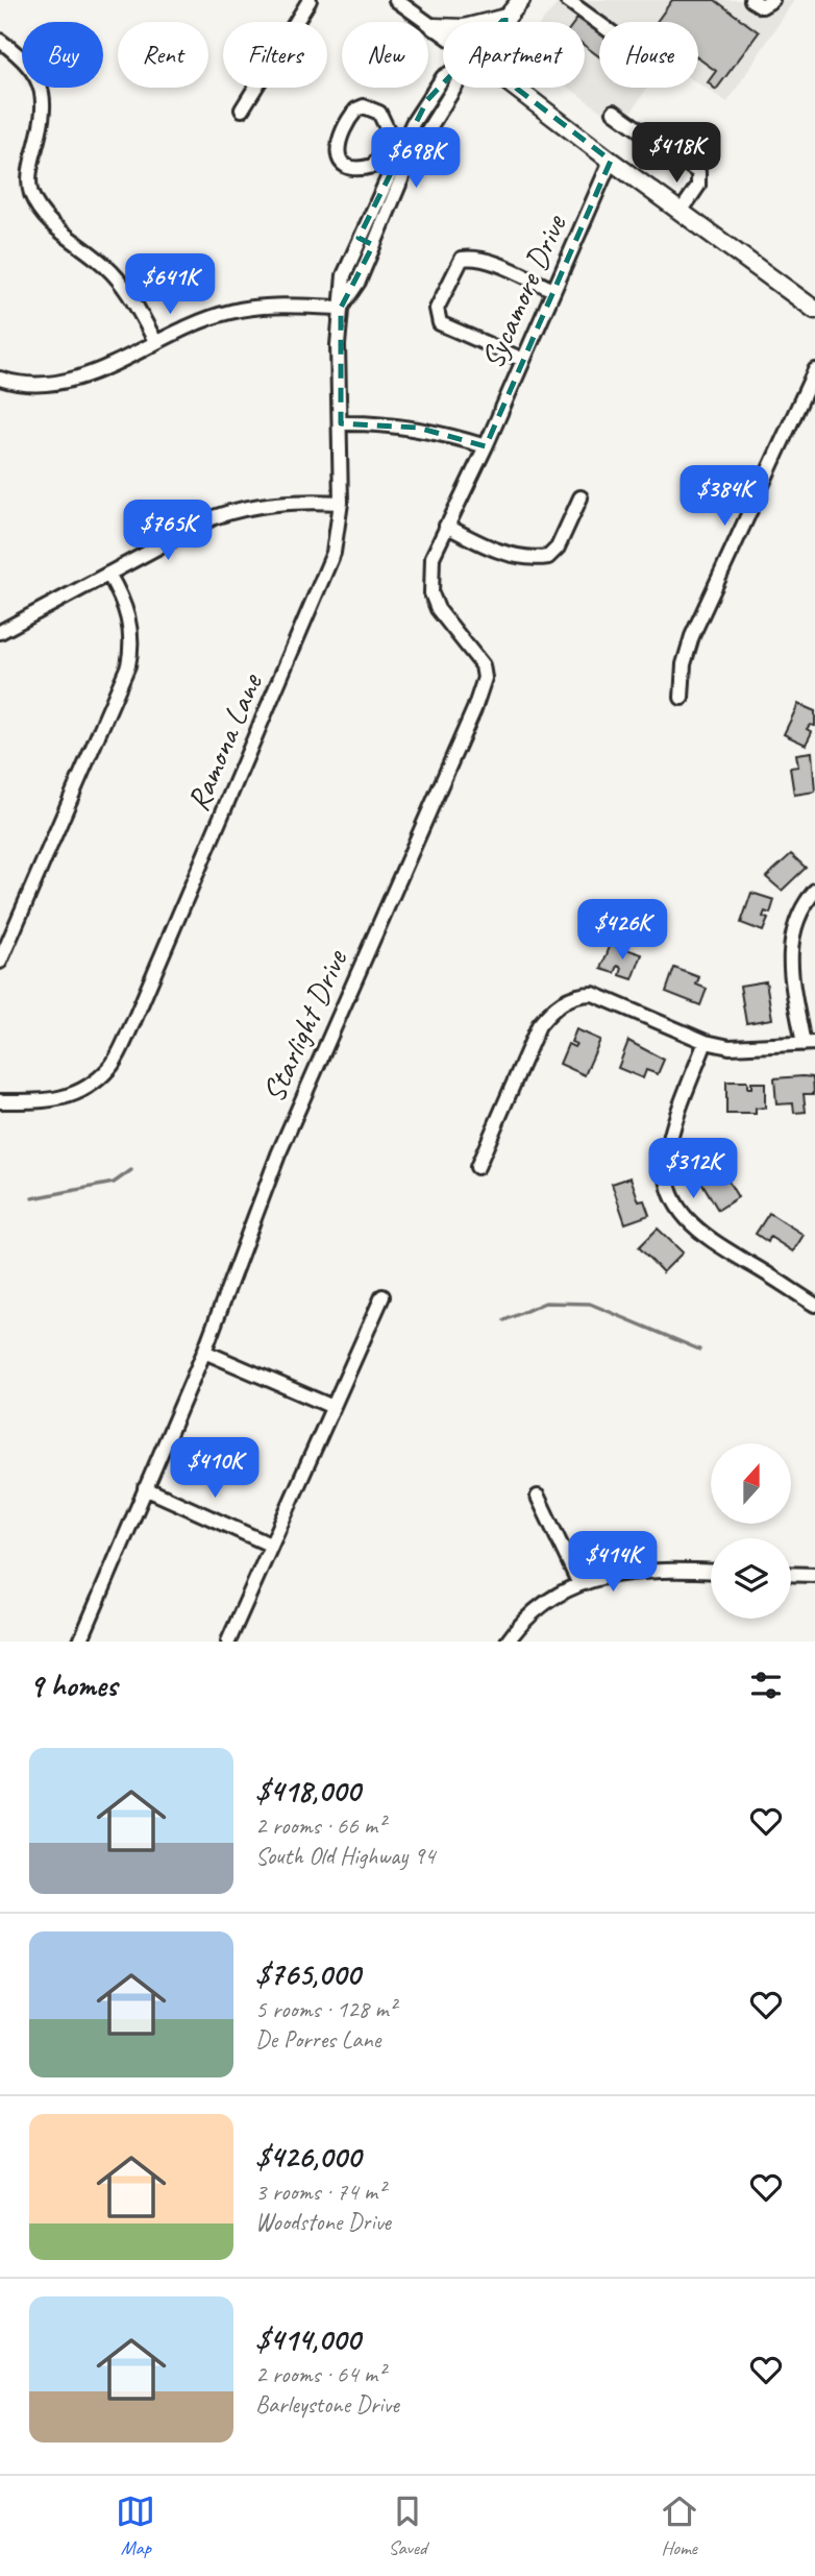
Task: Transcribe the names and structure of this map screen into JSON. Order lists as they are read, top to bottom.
{
  "streets": {
    "street": ["Sycamore Drive", "Ramona Lane", "Starlight Drive"]
  },
  "crossings": [
    ["Sycamore Drive", "Starlight Drive"]
  ],
  "north": "top",
  "page": {
    "chip": [
      "Buy",
      "Rent",
      "Filters",
      "New",
      "Apartment",
      "House"
    ],
    "price": [
      "$418K",
      "$698K",
      "$641K",
      "$384K",
      "$765K",
      "$426K",
      "$312K",
      "$410K",
      "$414K"
    ],
    "heading": "9 homes",
    "list": [
      {
        "name": "$418,000",
        "note": "2 rooms · 66 m² · South Old Highway 94"
      },
      {
        "name": "$765,000",
        "note": "5 rooms · 128 m² · De Porres Lane"
      },
      {
        "name": "$426,000",
        "note": "3 rooms · 74 m² · Woodstone Drive"
      },
      {
        "name": "$414,000",
        "note": "2 rooms · 64 m² · Barleystone Drive"
      }
    ],
    "tabs": ["Map", "Saved", "Home"]
  }
}
